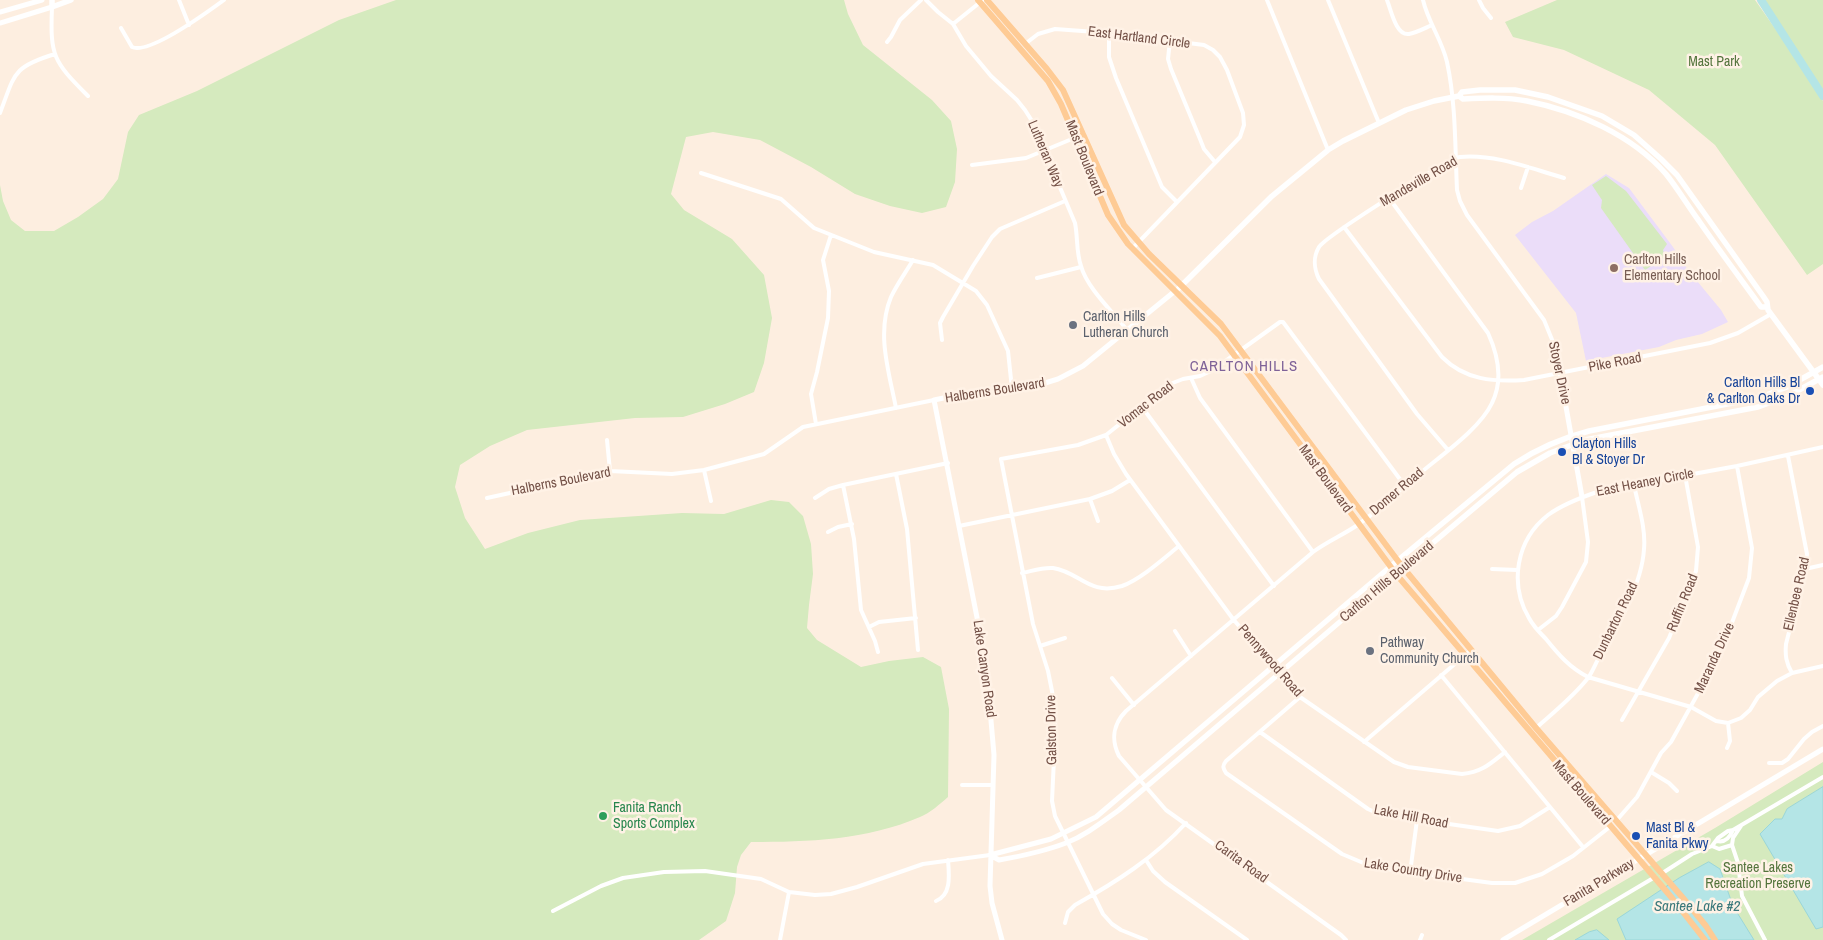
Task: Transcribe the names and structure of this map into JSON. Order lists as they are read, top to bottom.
{
  "streets": {
    "main road": ["Mast Boulevard", "Halberns Boulevard", "Carlton Hills Boulevard"],
    "street": [
      "East Hartland Circle",
      "Lutheran Way",
      "Mandeville Road",
      "Pike Road",
      "Stoyer Drive",
      "Vomac Road",
      "East Heaney Circle",
      "Domer Road",
      "Ellenbee Road",
      "Ruffin Road",
      "Dunbarton Road",
      "Maranda Drive",
      "Pennywood Road",
      "Lake Canyon Road",
      "Galston Drive",
      "Lake Hill Road",
      "Carita Road",
      "Lake Country Drive",
      "Fanita Parkway"
    ]
  },
  "crossings": [
    ["East Hartland Circle", "Mast Boulevard"],
    ["Lutheran Way", "Halberns Boulevard"],
    ["Mast Boulevard", "Halberns Boulevard"],
    ["Mast Boulevard", "Vomac Road"],
    ["Mast Boulevard", "Domer Road"],
    ["Mast Boulevard", "Carlton Hills Boulevard"],
    ["Mast Boulevard", "Dunbarton Road"],
    ["Mast Boulevard", "Maranda Drive"],
    ["Mast Boulevard", "Lake Country Drive"],
    ["Mast Boulevard", "Fanita Parkway"],
    ["Mandeville Road", "Pike Road"],
    ["Mandeville Road", "Stoyer Drive"],
    ["Mandeville Road", "Domer Road"],
    ["Pike Road", "Stoyer Drive"],
    ["Pike Road", "Halberns Boulevard"],
    ["Pike Road", "Domer Road"],
    ["Stoyer Drive", "Halberns Boulevard"],
    ["Stoyer Drive", "East Heaney Circle"],
    ["Stoyer Drive", "Carlton Hills Boulevard"],
    ["Halberns Boulevard", "Carlton Hills Boulevard"],
    ["Halberns Boulevard", "Lake Canyon Road"],
    ["Vomac Road", "Domer Road"],
    ["Vomac Road", "Pennywood Road"],
    ["Vomac Road", "Galston Drive"],
    ["East Heaney Circle", "Ellenbee Road"],
    ["East Heaney Circle", "Ruffin Road"],
    ["East Heaney Circle", "Dunbarton Road"],
    ["East Heaney Circle", "Maranda Drive"],
    ["Domer Road", "Carlton Hills Boulevard"],
    ["Domer Road", "Pennywood Road"],
    ["Domer Road", "Carita Road"],
    ["Carlton Hills Boulevard", "Pennywood Road"],
    ["Carlton Hills Boulevard", "Lake Canyon Road"],
    ["Carlton Hills Boulevard", "Galston Drive"],
    ["Carlton Hills Boulevard", "Carita Road"],
    ["Maranda Drive", "Lake Country Drive"],
    ["Lake Hill Road", "Lake Country Drive"]
  ],
  "districts": ["CARLTON HILLS"],
  "water": ["Santee Lake #2"],
  "parks": ["Mast Park", "Santee Lakes Recreation Preserve"],
  "places": [
    "Carlton Hills Elementary School",
    "Carlton Hills Lutheran Church",
    "Carlton Hills Bl & Carlton Oaks Dr",
    "Clayton Hills Bl & Stoyer Dr",
    "Pathway Community Church",
    "Fanita Ranch Sports Complex",
    "Mast Bl & Fanita Pkwy"
  ]
}
